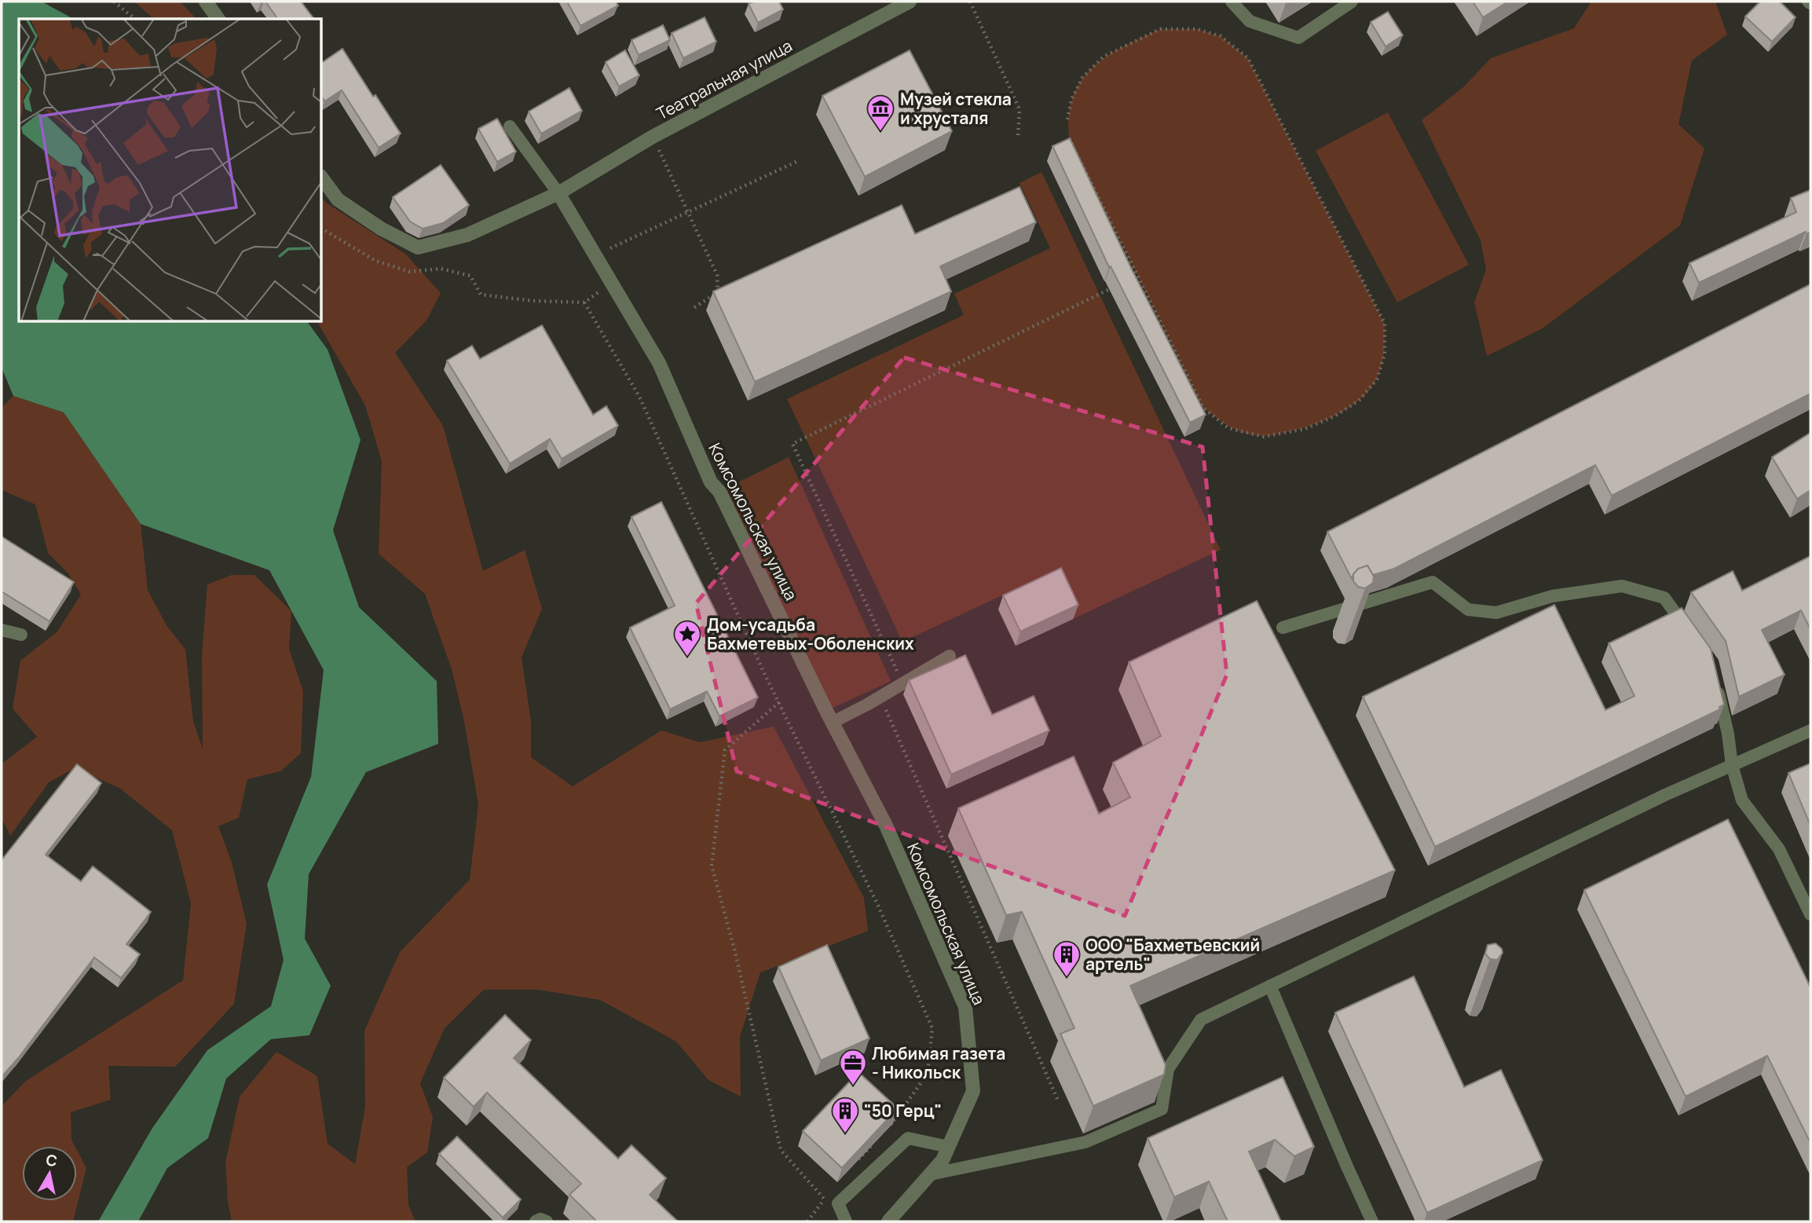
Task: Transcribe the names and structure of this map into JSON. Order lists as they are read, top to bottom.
{
  "streets": {
    "street": ["Театральная улица", "Комсомольская улица"]
  },
  "crossings": [
    ["Театральная улица", "Комсомольская улица"]
  ],
  "places": {
    "museum": ["Музей стекла и хрусталя"],
    "place": ["Дом-усадьба Бахметевых-Оболенских"],
    "building": ["ООО \"Бахметьевский артель\"", "\"50 Герц\""],
    "office": ["Любимая газета - Никольск"]
  },
  "north": "top"
}
